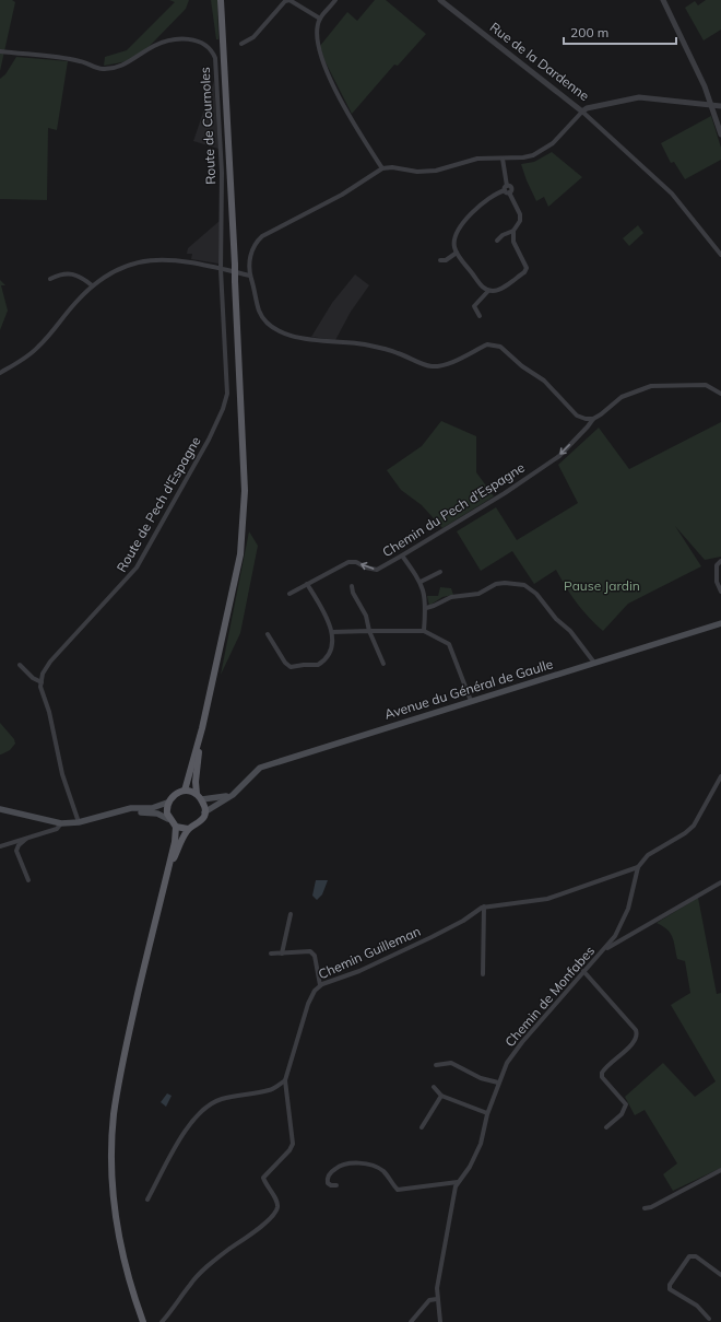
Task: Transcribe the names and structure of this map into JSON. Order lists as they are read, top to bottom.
{
  "streets": {
    "main road": ["Avenue du Général de Gaulle"],
    "street": [
      "Rue de la Dardenne",
      "Route de Cournoles",
      "Route de Pech d'Espagne",
      "Chemin du Pech d'Espagne",
      "Chemin Guilleman",
      "Chemin de Monfabes"
    ]
  },
  "crossings": [
    ["Route de Cournoles", "Route de Pech d'Espagne"],
    ["Chemin Guilleman", "Chemin de Monfabes"]
  ],
  "one_way": ["Chemin du Pech d'Espagne"],
  "parks": ["Pause Jardin"],
  "scale_bar": "200 m"
}
